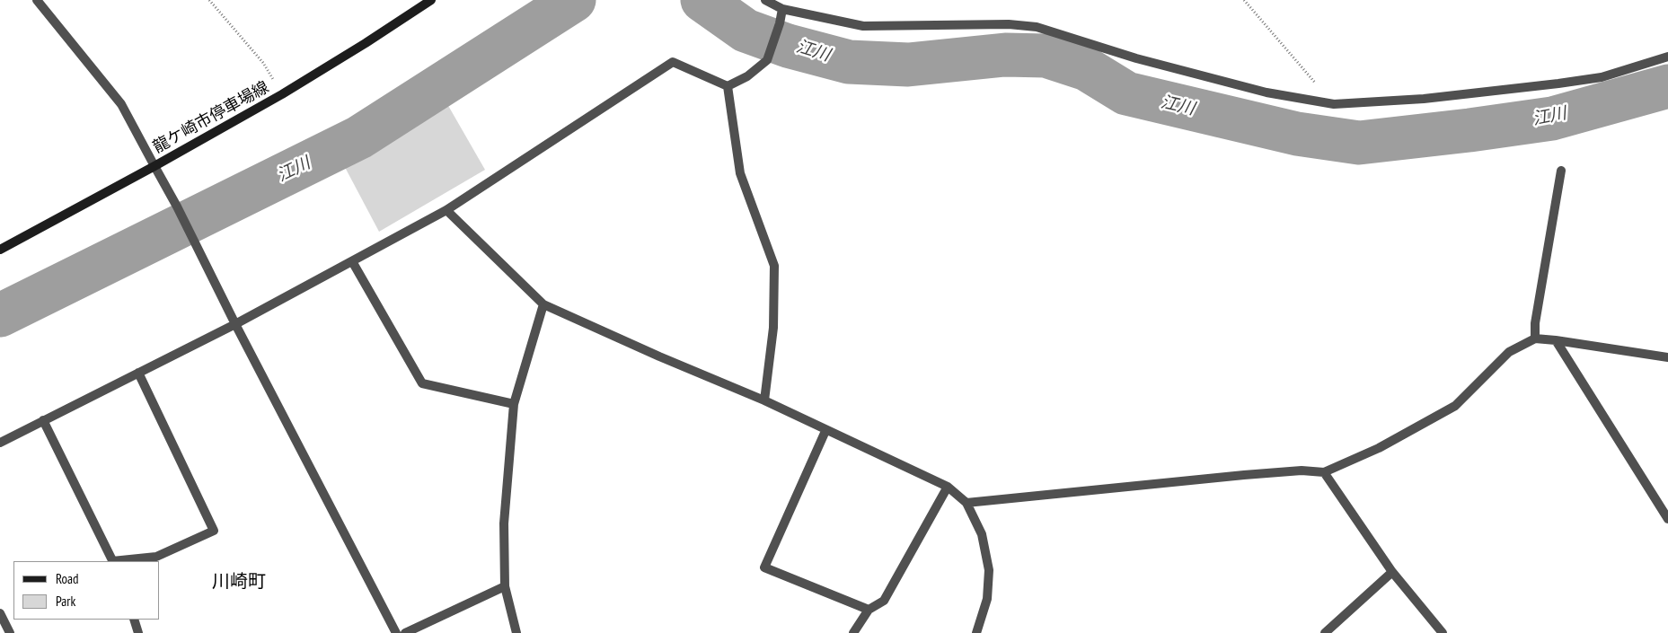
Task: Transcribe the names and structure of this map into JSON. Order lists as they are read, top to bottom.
{
  "streets": {
    "main road": ["龍ケ崎市停車場線"]
  },
  "districts": ["川崎町"],
  "water": ["江川"],
  "legend": ["Road", "Park"]
}
